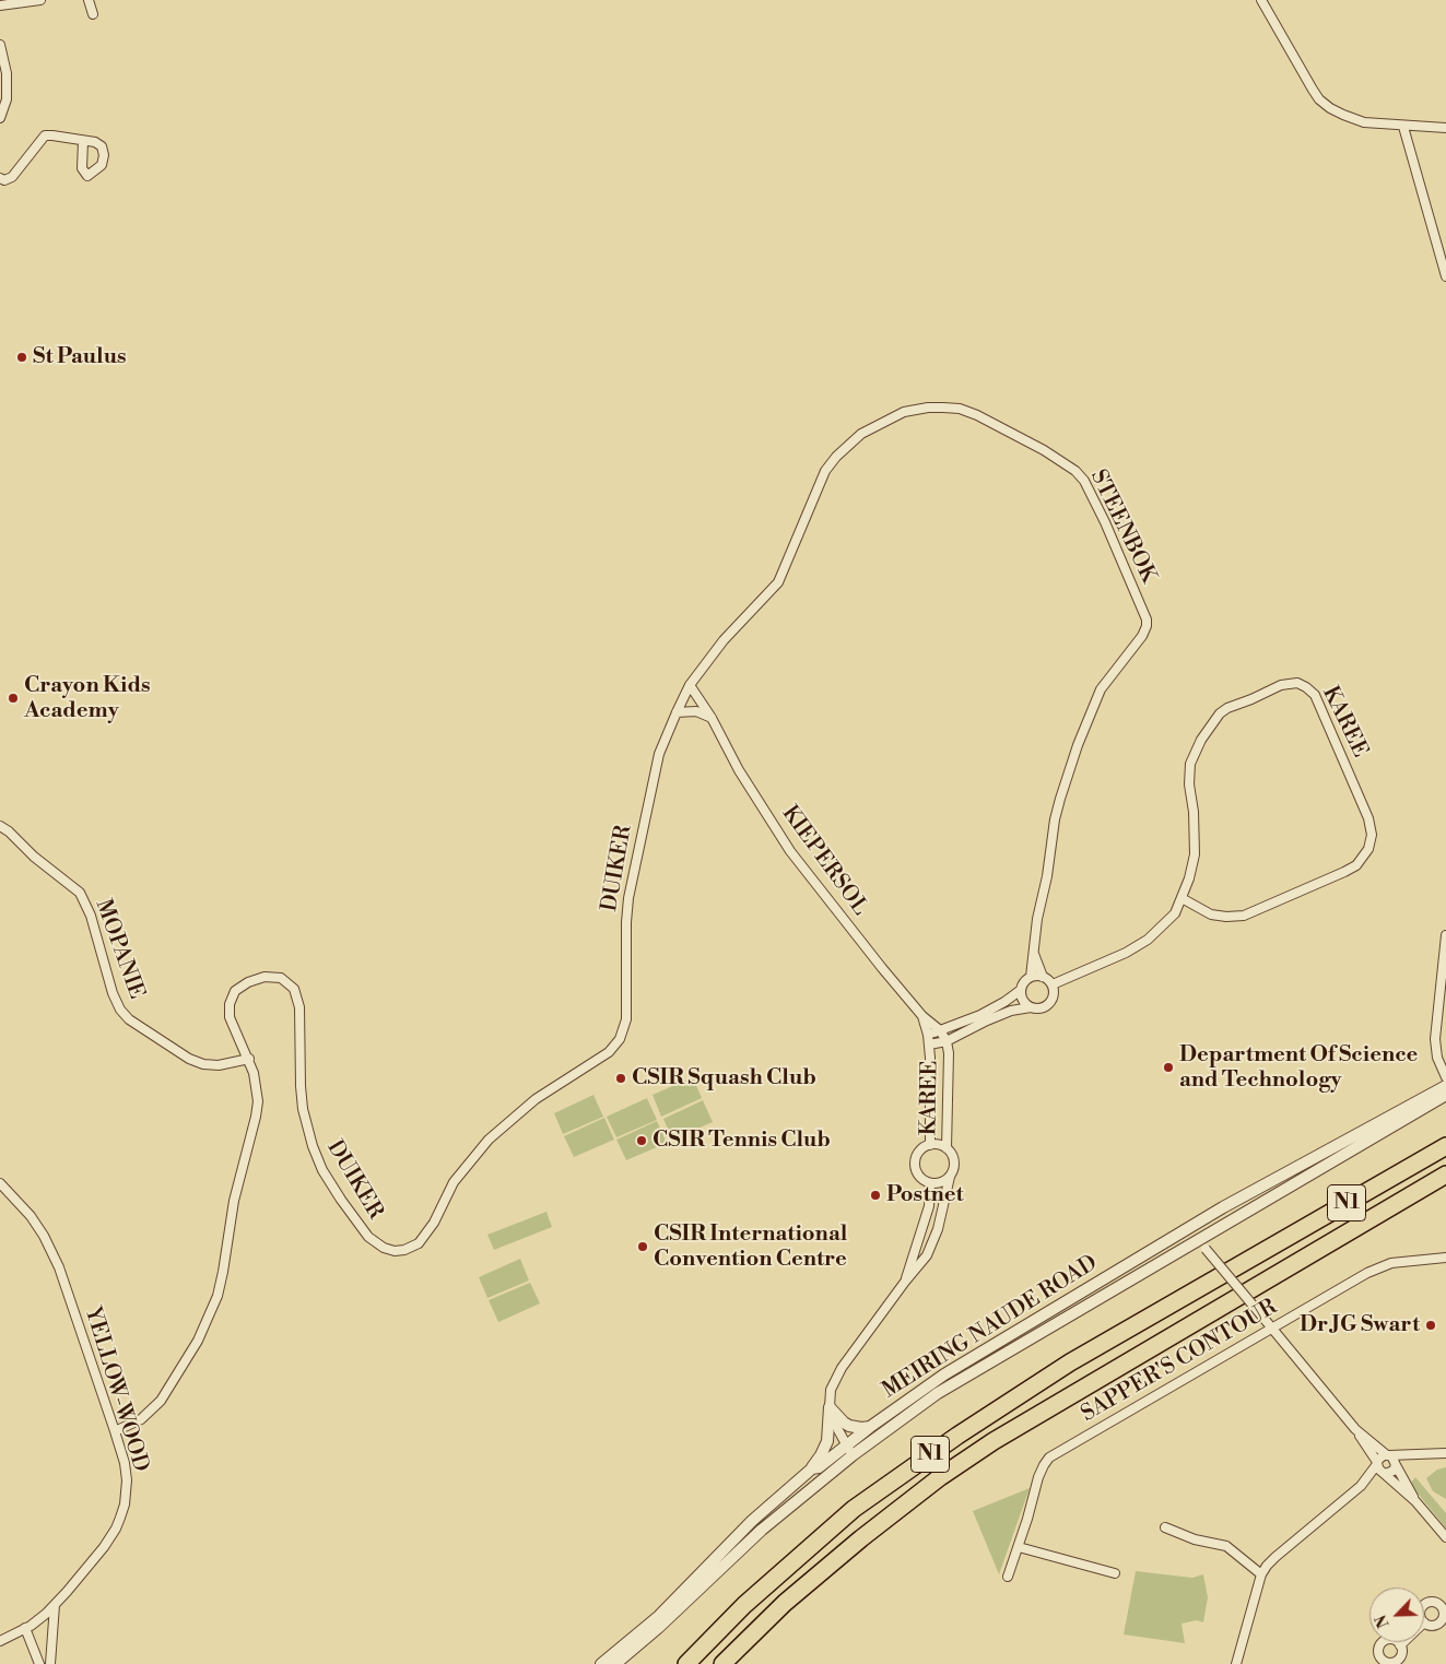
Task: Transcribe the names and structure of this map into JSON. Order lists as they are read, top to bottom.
{
  "streets": {
    "highway": ["N1"],
    "street": [
      "STEENBOK",
      "KAREE",
      "KIEPERSOL",
      "DUIKER",
      "MOPANIE",
      "MEIRING NAUDE ROAD",
      "SAPPER'S CONTOUR",
      "YELLOW-WOOD"
    ]
  },
  "crossings": [
    ["STEENBOK", "KIEPERSOL"],
    ["STEENBOK", "DUIKER"],
    ["KAREE", "KIEPERSOL"],
    ["KIEPERSOL", "DUIKER"],
    ["DUIKER", "MOPANIE"],
    ["DUIKER", "YELLOW-WOOD"]
  ],
  "places": [
    "St Paulus",
    "Crayon Kids Academy",
    "Department Of Science and Technology",
    "CSIR Squash Club",
    "CSIR Tennis Club",
    "Postnet",
    "CSIR International Convention Centre",
    "Dr JG Swart"
  ],
  "north": "bottom left"
}
